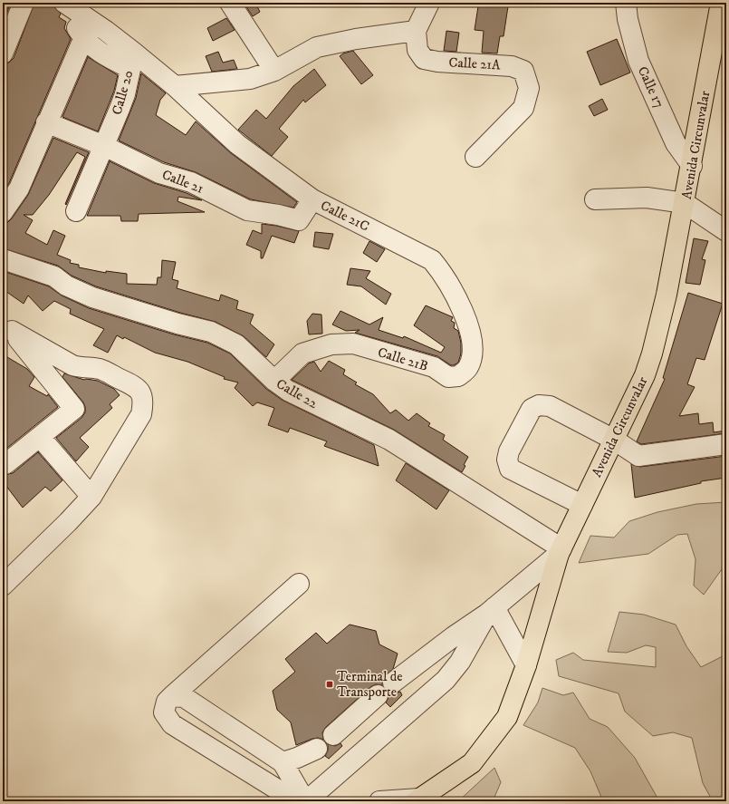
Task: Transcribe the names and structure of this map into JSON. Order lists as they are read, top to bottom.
{
  "streets": {
    "main road": ["Avenida Circunvalar"],
    "street": [
      "Calle 21A",
      "Calle 17",
      "Calle 20",
      "Calle 21",
      "Calle 21C",
      "Calle 21B",
      "Calle 22"
    ]
  },
  "crossings": [
    ["Calle 17", "Avenida Circunvalar"],
    ["Calle 20", "Calle 21"],
    ["Calle 20", "Calle 21C"],
    ["Avenida Circunvalar", "Calle 22"],
    ["Calle 21", "Calle 21C"],
    ["Calle 21C", "Calle 21B"],
    ["Calle 21B", "Calle 22"]
  ],
  "places": {
    "transit": ["Terminal de Transporte"]
  }
}
